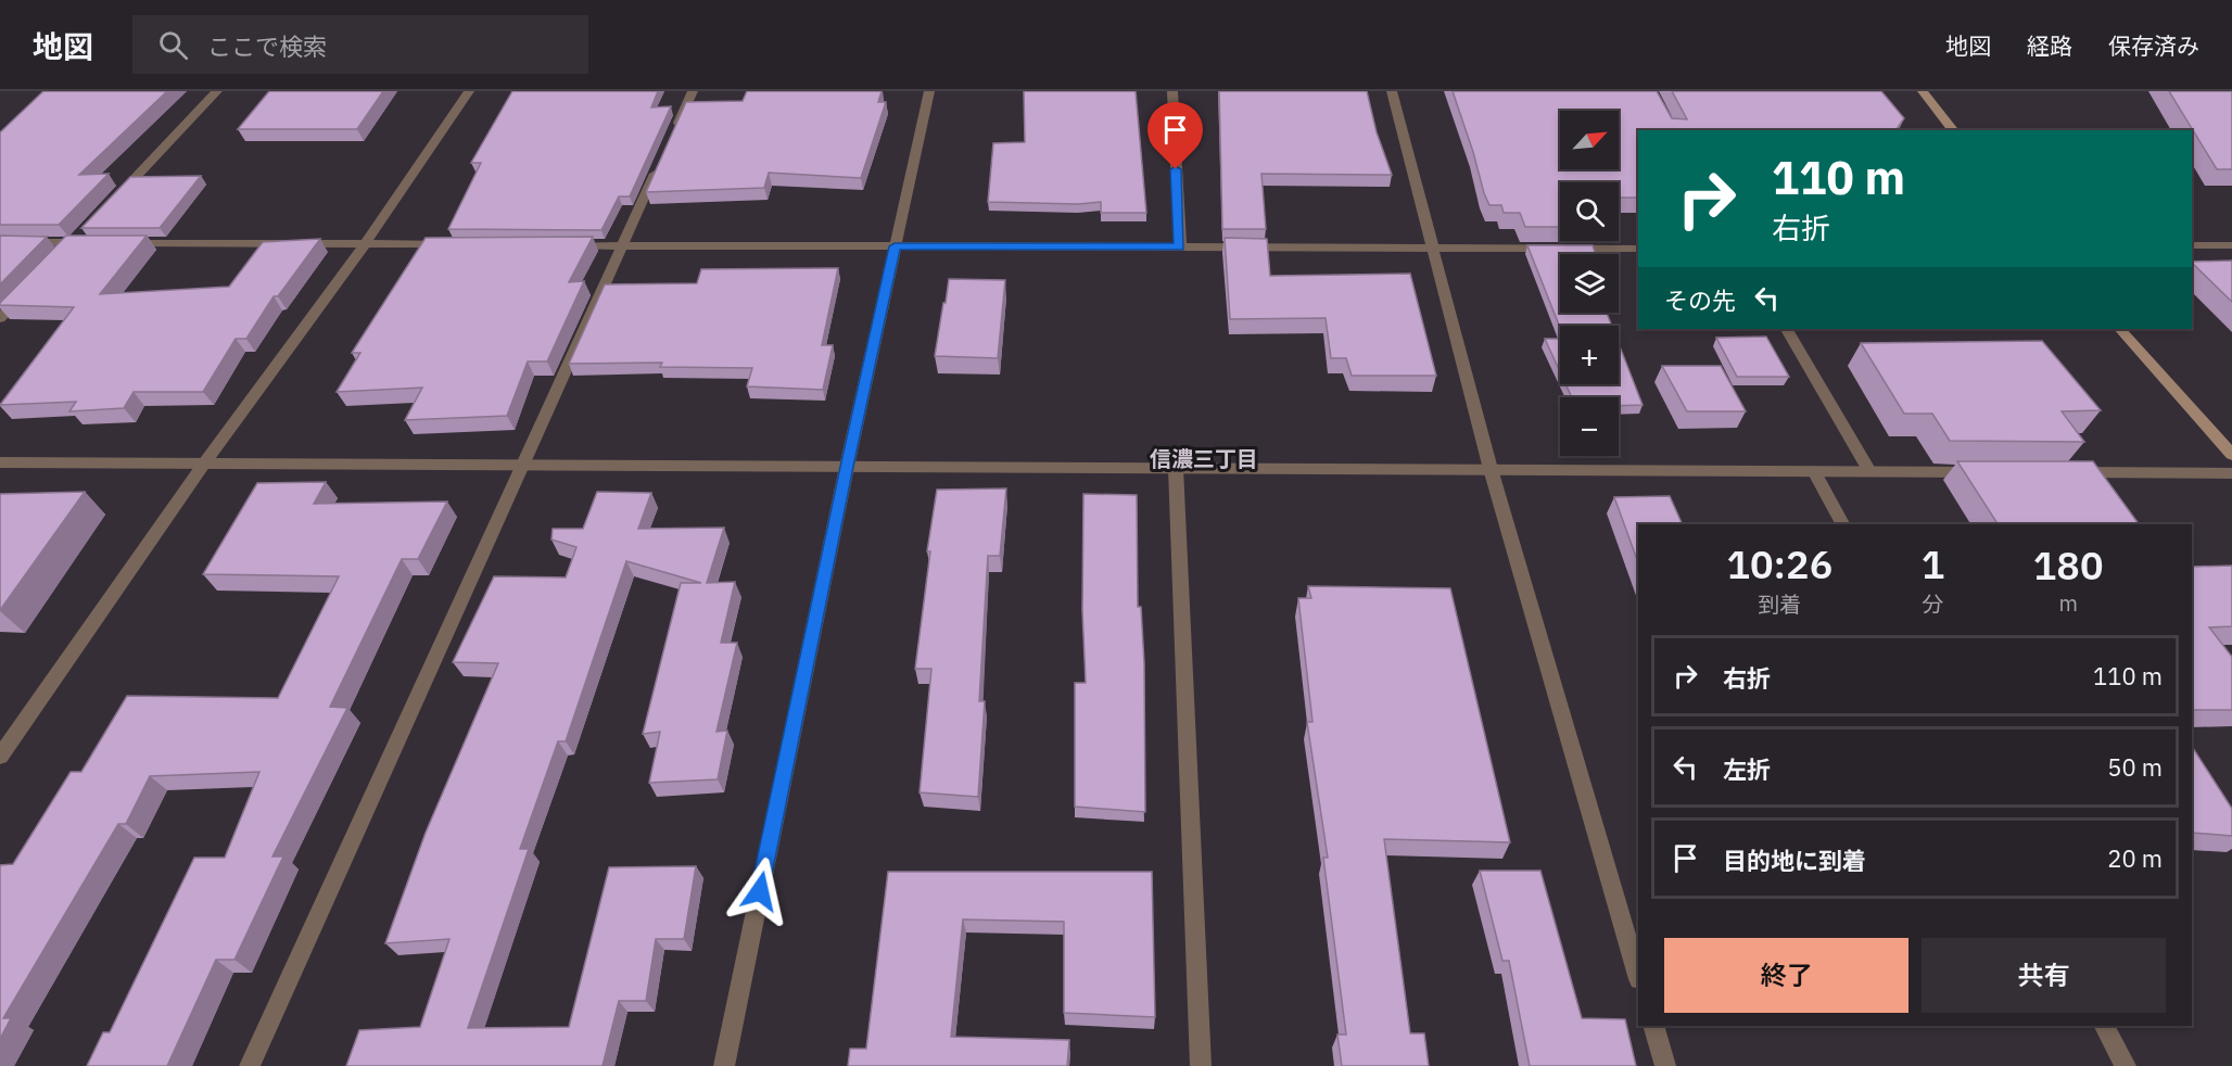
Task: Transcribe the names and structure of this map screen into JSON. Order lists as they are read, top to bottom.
{
  "districts": ["信濃三丁目"],
  "north": "top right",
  "page": {
    "header": "地図",
    "search": "ここで検索",
    "nav": ["地図", "経路", "保存済み"],
    "map_buttons": ["+", "−"],
    "turn": ["110 m", "右折"],
    "then": "その先",
    "eta": [
      "10:26",
      "到着",
      "1",
      "分",
      "180",
      "m"
    ],
    "list": [
      {
        "name": "右折",
        "value": "110 m"
      },
      {
        "name": "左折",
        "value": "50 m"
      },
      {
        "name": "目的地に到着",
        "value": "20 m"
      }
    ],
    "buttons": ["終了", "共有"]
  }
}
